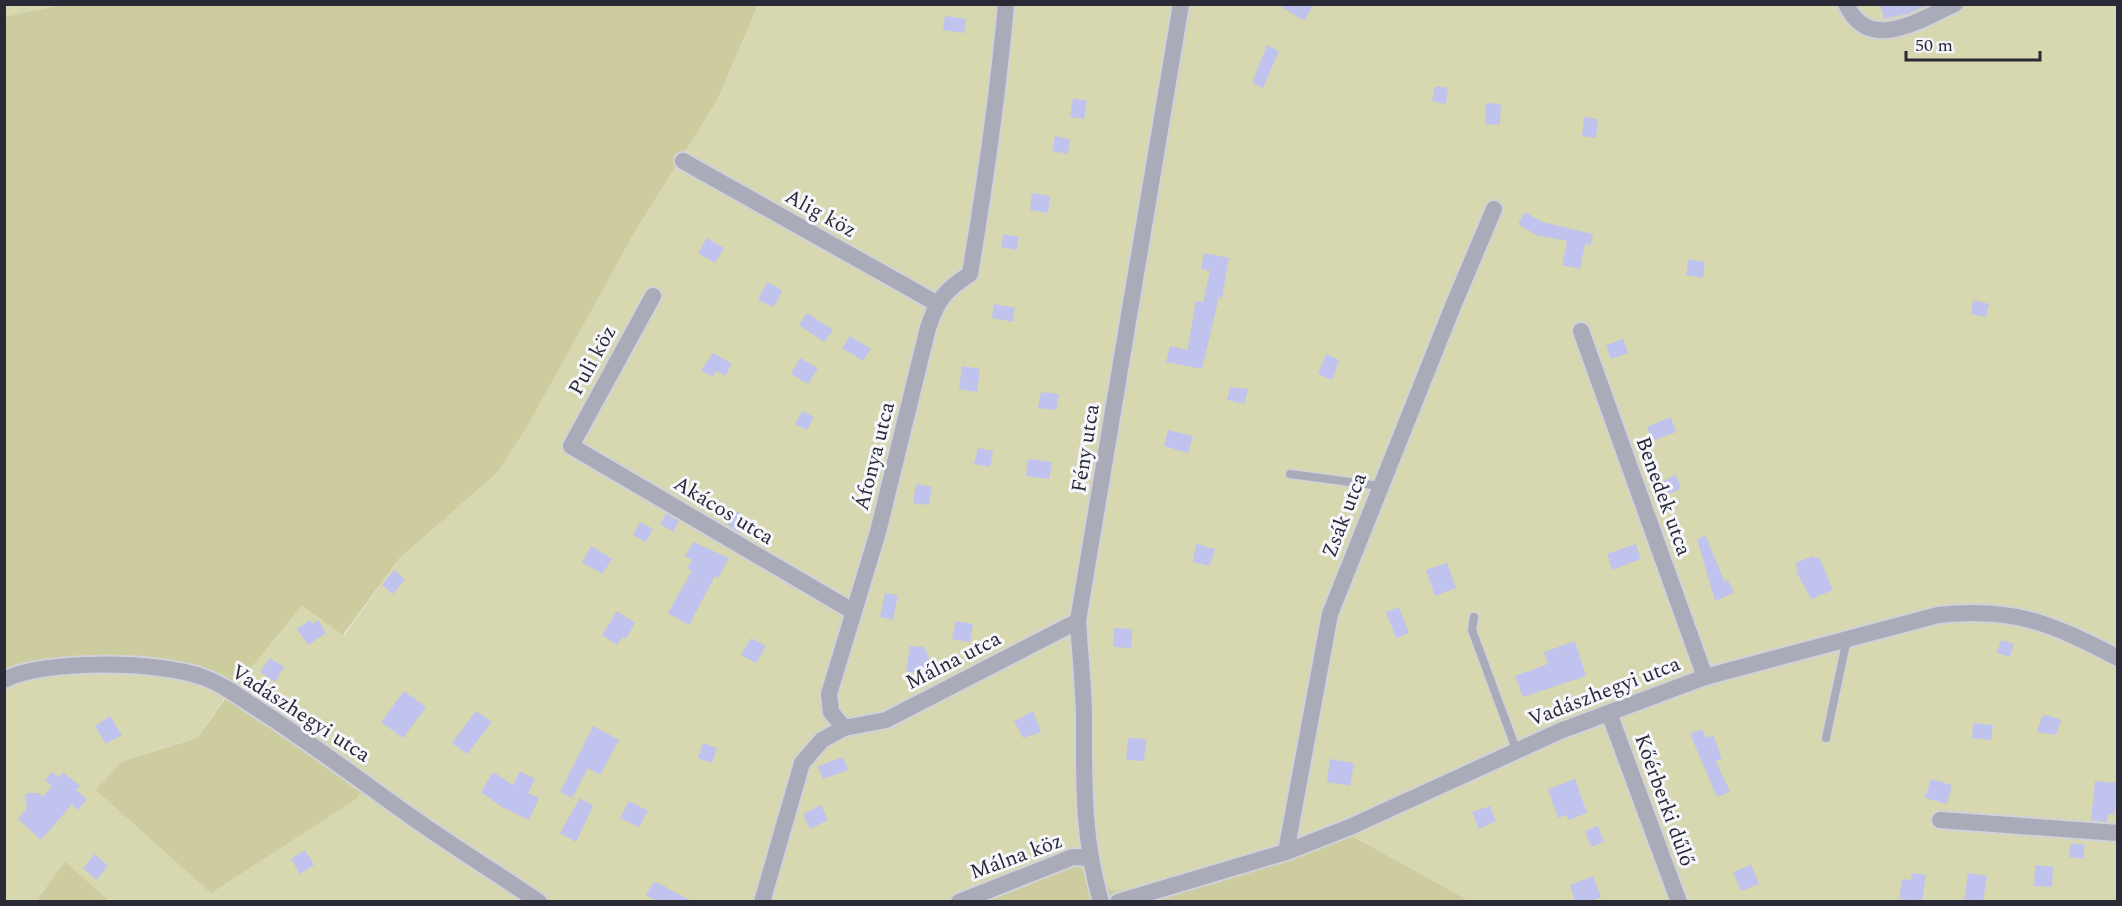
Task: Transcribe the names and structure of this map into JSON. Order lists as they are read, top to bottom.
{
  "streets": {
    "street": [
      "Alig köz",
      "Puli köz",
      "Fény utca",
      "Áfonya utca",
      "Benedek utca",
      "Akácos utca",
      "Zsák utca",
      "Málna utca",
      "Vadászhegyi utca",
      "Kőérberki dűlő",
      "Málna köz"
    ]
  },
  "crossings": [
    ["Alig köz", "Áfonya utca"],
    ["Puli köz", "Akácos utca"],
    ["Fény utca", "Málna utca"],
    ["Fény utca", "Málna köz"],
    ["Áfonya utca", "Akácos utca"],
    ["Áfonya utca", "Málna utca"],
    ["Benedek utca", "Vadászhegyi utca"],
    ["Zsák utca", "Vadászhegyi utca"],
    ["Vadászhegyi utca", "Kőérberki dűlő"]
  ],
  "scale_bar": "50 m"
}
